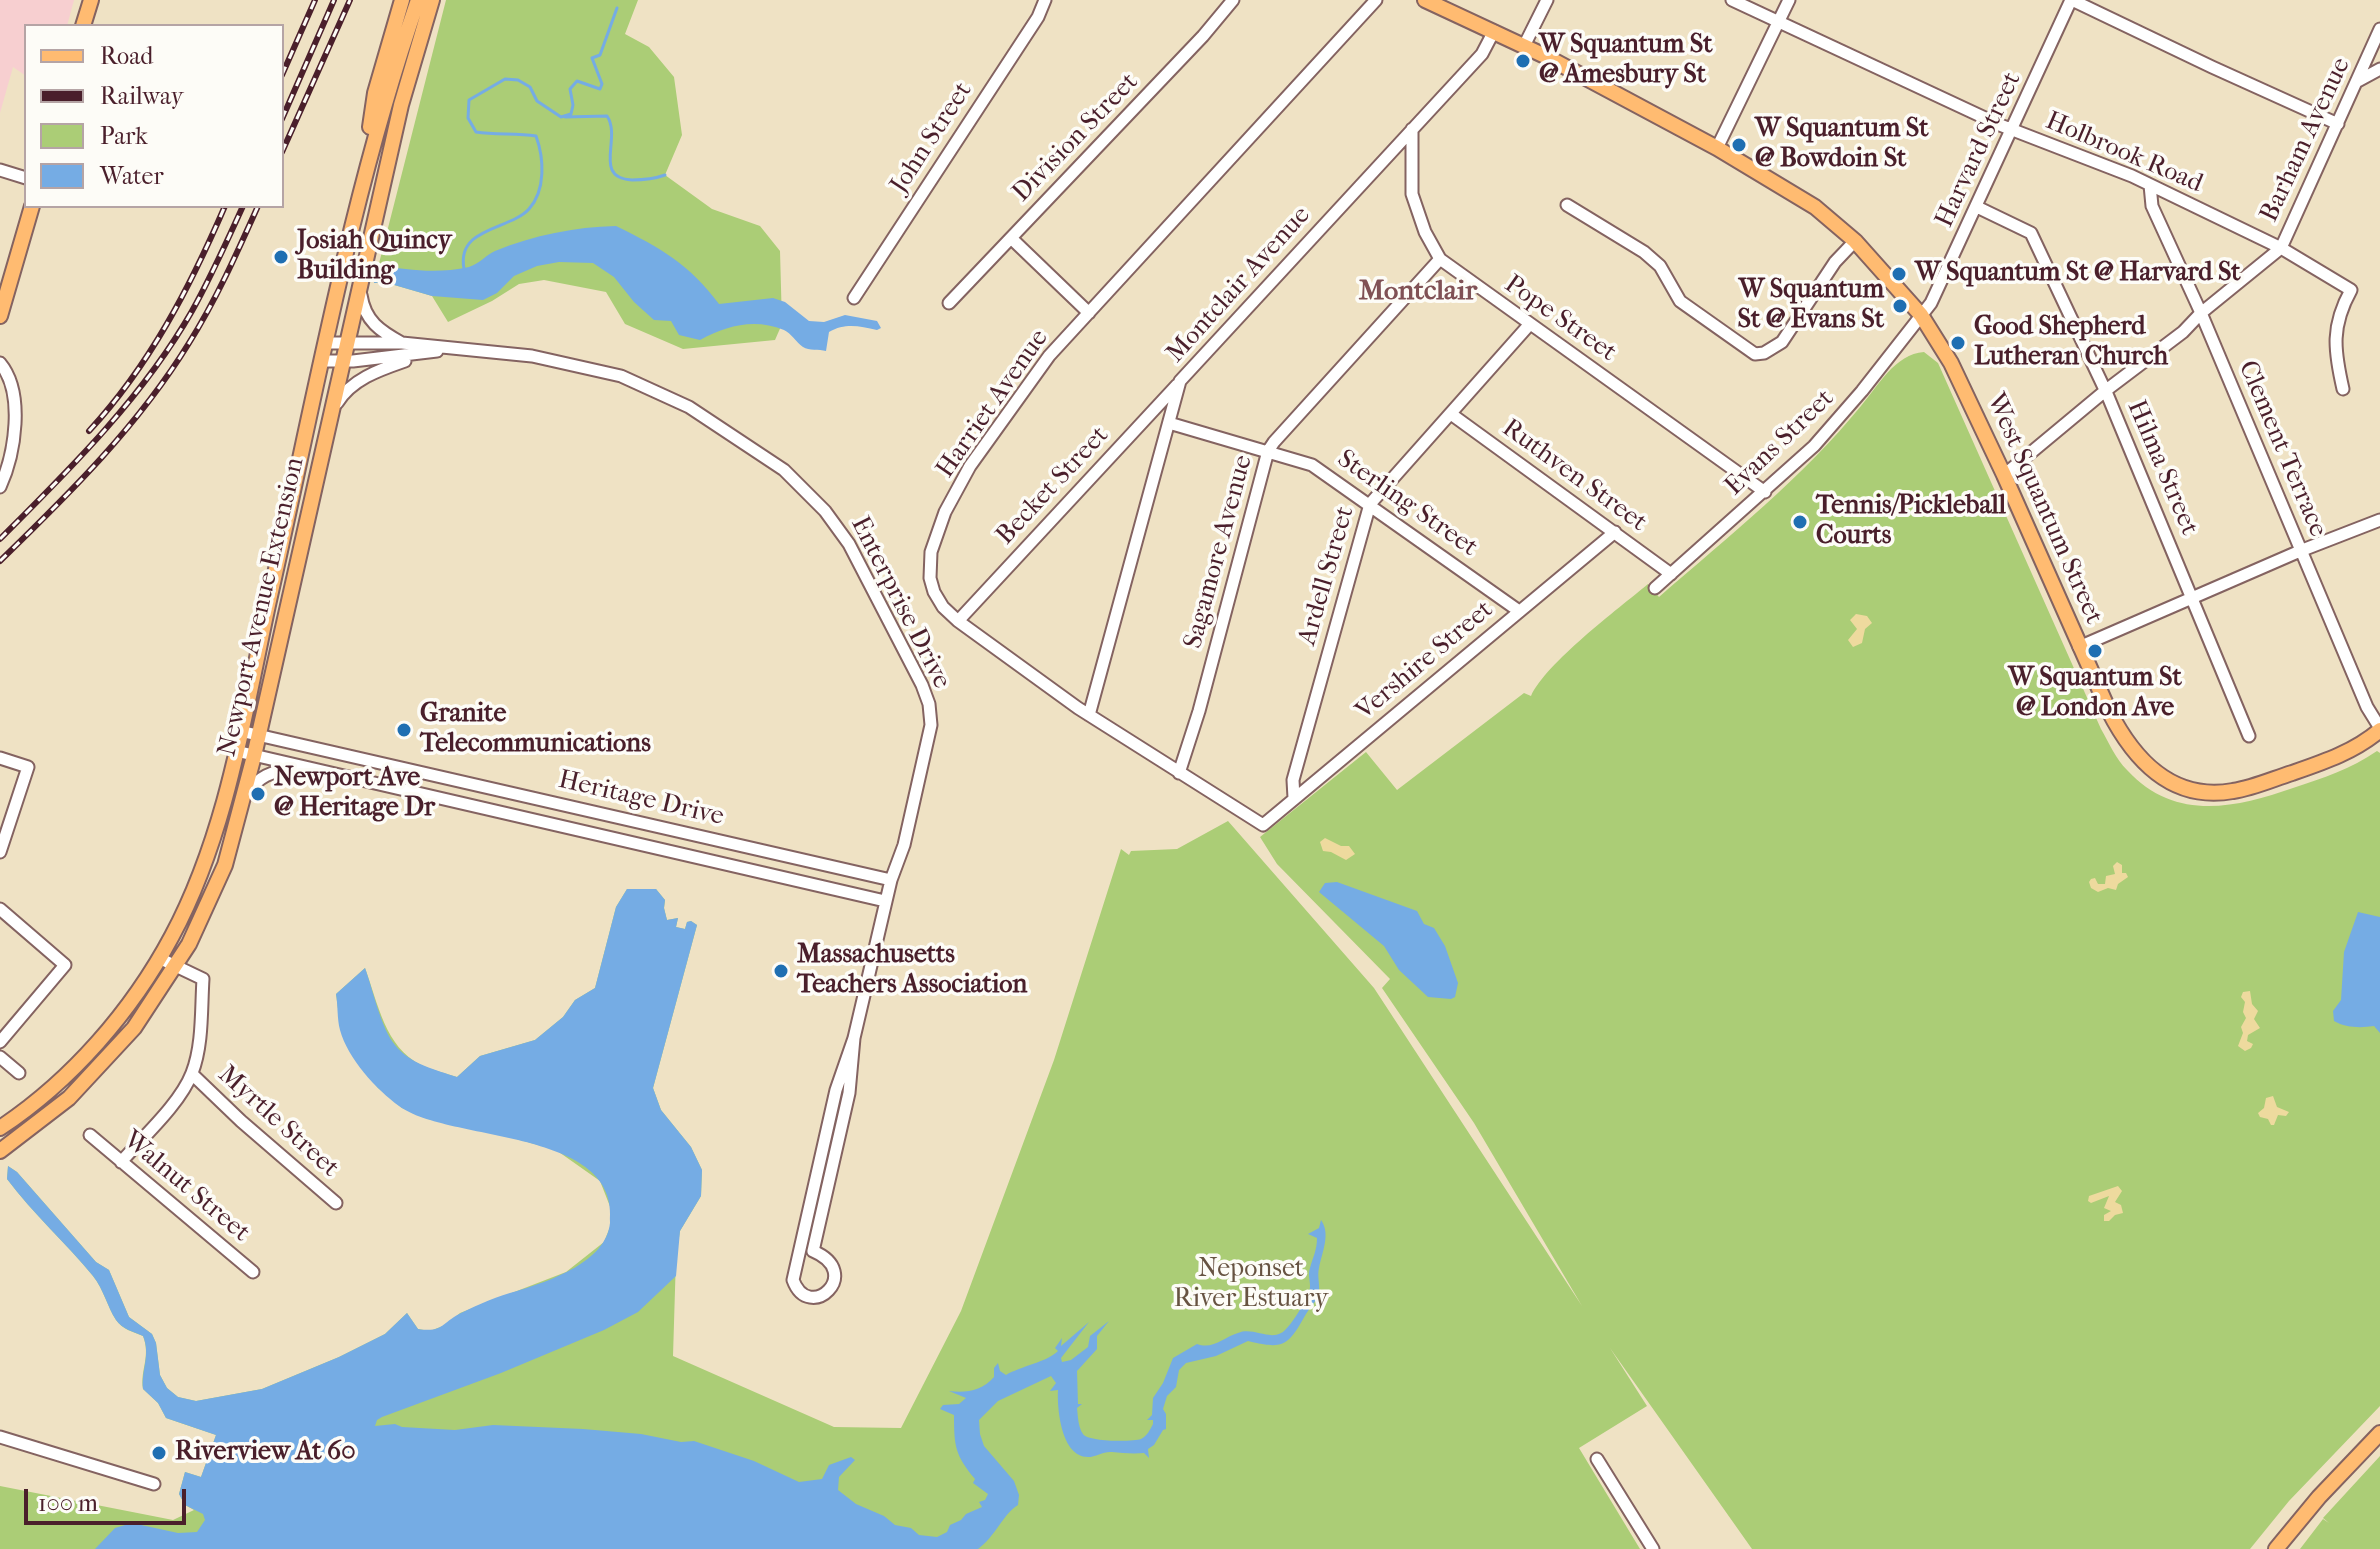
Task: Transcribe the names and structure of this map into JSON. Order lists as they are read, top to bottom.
{
  "streets": {
    "main road": ["West Squantum Street", "Newport Avenue Extension"],
    "street": [
      "John Street",
      "Division Street",
      "Barham Avenue",
      "Harvard Street",
      "Holbrook Road",
      "Montclair Avenue",
      "Pope Street",
      "Harriet Avenue",
      "Evans Street",
      "Clement Terrace",
      "Hilma Street",
      "Ruthven Street",
      "Becket Street",
      "Sterling Street",
      "Sagamore Avenue",
      "Ardell Street",
      "Enterprise Drive",
      "Vershire Street",
      "Heritage Drive",
      "Myrtle Street",
      "Walnut Street"
    ]
  },
  "crossings": [
    ["Barham Avenue", "Holbrook Road"],
    ["Barham Avenue", "Clement Terrace"],
    ["Barham Avenue", "Hilma Street"],
    ["Barham Avenue", "West Squantum Street"],
    ["Harvard Street", "Holbrook Road"],
    ["Harvard Street", "Evans Street"],
    ["Harvard Street", "Hilma Street"],
    ["Harvard Street", "West Squantum Street"],
    ["Holbrook Road", "Clement Terrace"],
    ["Montclair Avenue", "Pope Street"],
    ["Montclair Avenue", "Harriet Avenue"],
    ["Montclair Avenue", "Becket Street"],
    ["Montclair Avenue", "Sterling Street"],
    ["Montclair Avenue", "West Squantum Street"],
    ["Pope Street", "Evans Street"],
    ["Pope Street", "Sagamore Avenue"],
    ["Pope Street", "Ardell Street"],
    ["Harriet Avenue", "Becket Street"],
    ["Harriet Avenue", "Sagamore Avenue"],
    ["Harriet Avenue", "Vershire Street"],
    ["Evans Street", "Ruthven Street"],
    ["Evans Street", "West Squantum Street"],
    ["Clement Terrace", "West Squantum Street"],
    ["Ruthven Street", "Ardell Street"],
    ["Ruthven Street", "Vershire Street"],
    ["Sterling Street", "Sagamore Avenue"],
    ["Sterling Street", "Ardell Street"],
    ["Sterling Street", "Vershire Street"],
    ["Ardell Street", "Vershire Street"],
    ["Enterprise Drive", "Newport Avenue Extension"],
    ["Enterprise Drive", "Heritage Drive"],
    ["Newport Avenue Extension", "Heritage Drive"]
  ],
  "districts": ["Montclair"],
  "parks": ["Neponset River Estuary"],
  "places": [
    "W Squantum St @ Amesbury St",
    "W Squantum St @ Bowdoin St",
    "Josiah Quincy Building",
    "W Squantum St @ Harvard St",
    "W Squantum St @ Evans St",
    "Good Shepherd Lutheran Church",
    "Tennis/Pickleball Courts",
    "W Squantum St @ London Ave",
    "Granite Telecommunications",
    "Newport Ave @ Heritage Dr",
    "Massachusetts Teachers Association",
    "Riverview At 60"
  ],
  "legend": [
    "Road",
    "Railway",
    "Park",
    "Water"
  ],
  "scale_bar": "100 m"
}
